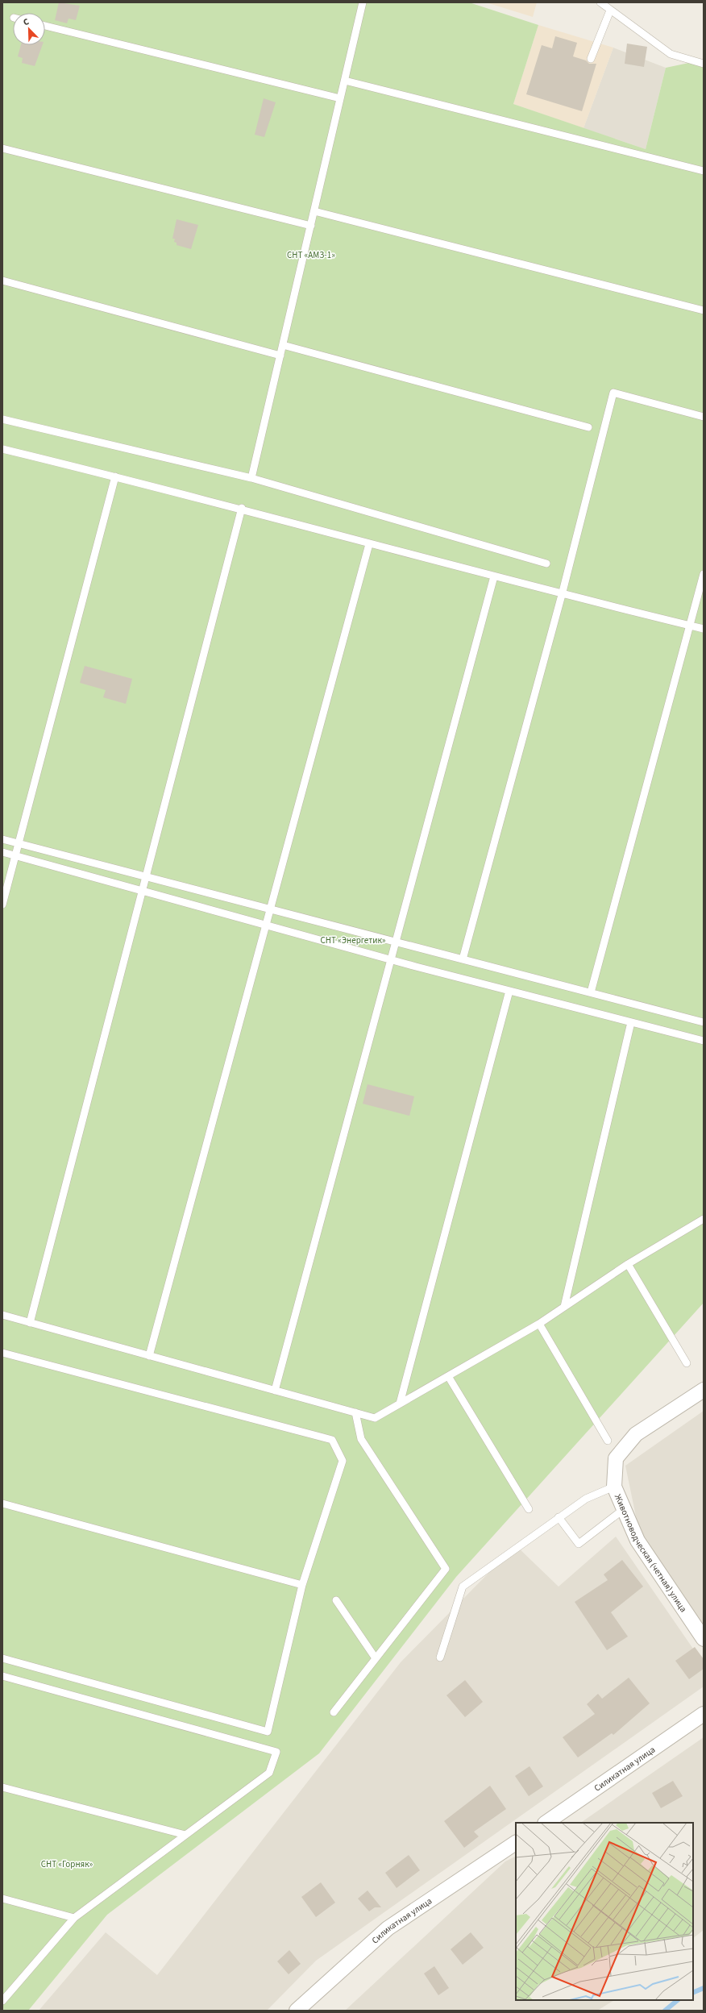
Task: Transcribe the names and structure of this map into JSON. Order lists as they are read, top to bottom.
{
  "streets": {
    "street": ["Животноводческая (четная) улица", "Силикатная улица"]
  },
  "parks": ["СНТ «АМЗ-1»", "СНТ «Энергетик»", "СНТ «Горняк»"],
  "north": "top left"
}
